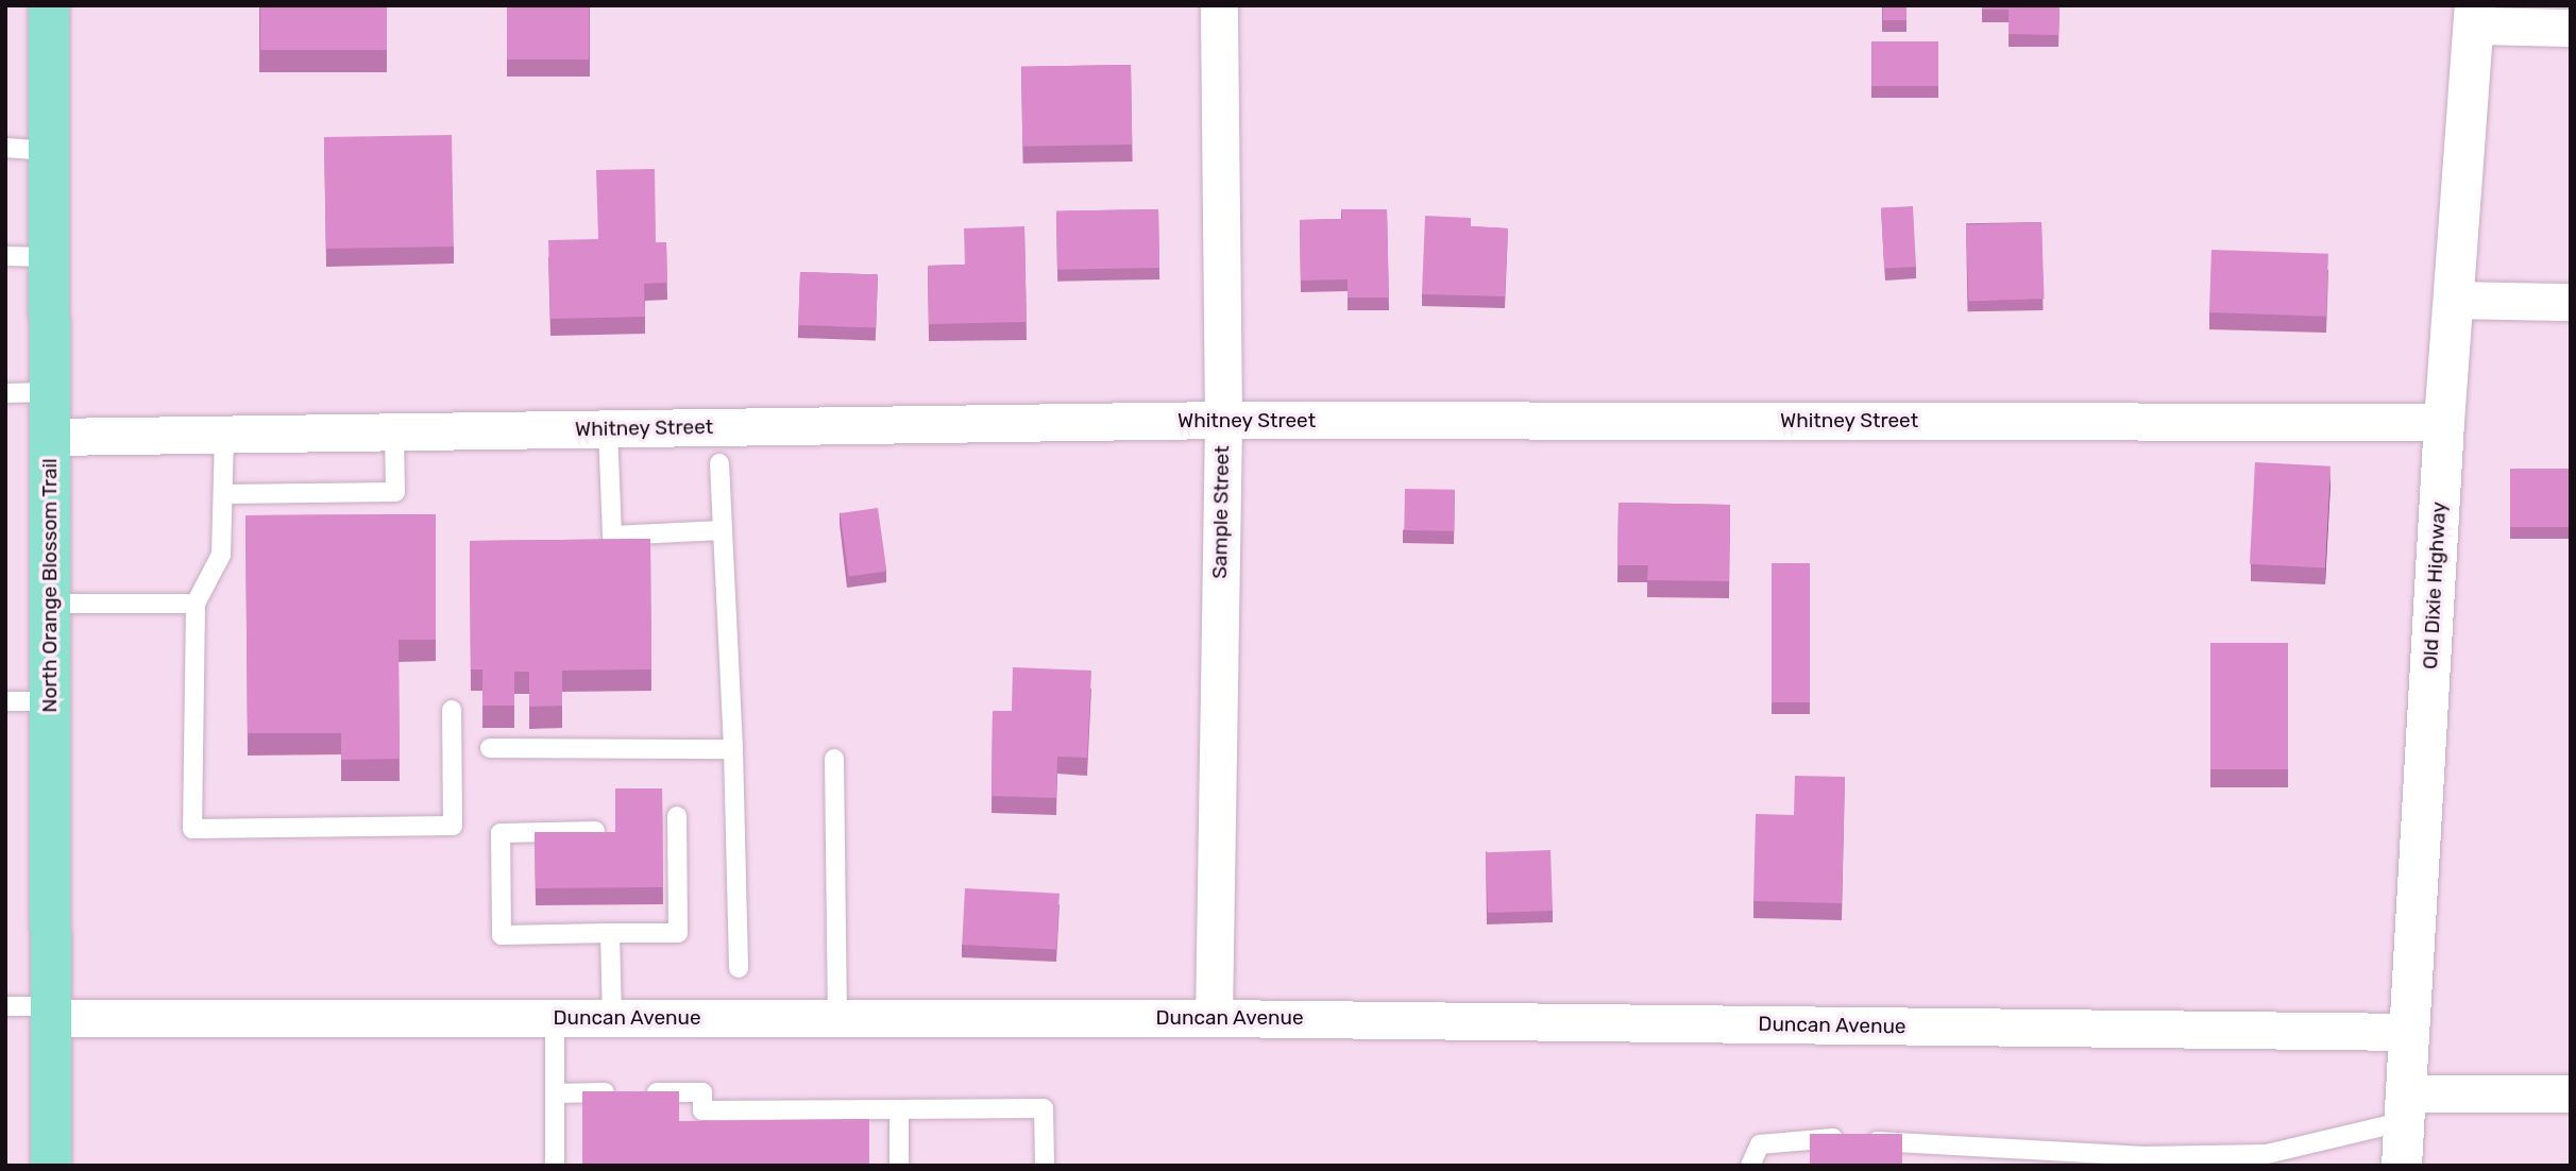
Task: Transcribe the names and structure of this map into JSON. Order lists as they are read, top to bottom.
{
  "streets": {
    "main road": ["North Orange Blossom Trail"],
    "street": [
      "Whitney Street",
      "Sample Street",
      "Old Dixie Highway",
      "Duncan Avenue"
    ]
  },
  "crossings": [
    ["Whitney Street", "Sample Street"],
    ["Whitney Street", "North Orange Blossom Trail"],
    ["Whitney Street", "Old Dixie Highway"],
    ["Sample Street", "Duncan Avenue"],
    ["North Orange Blossom Trail", "Duncan Avenue"],
    ["Old Dixie Highway", "Duncan Avenue"]
  ]
}
